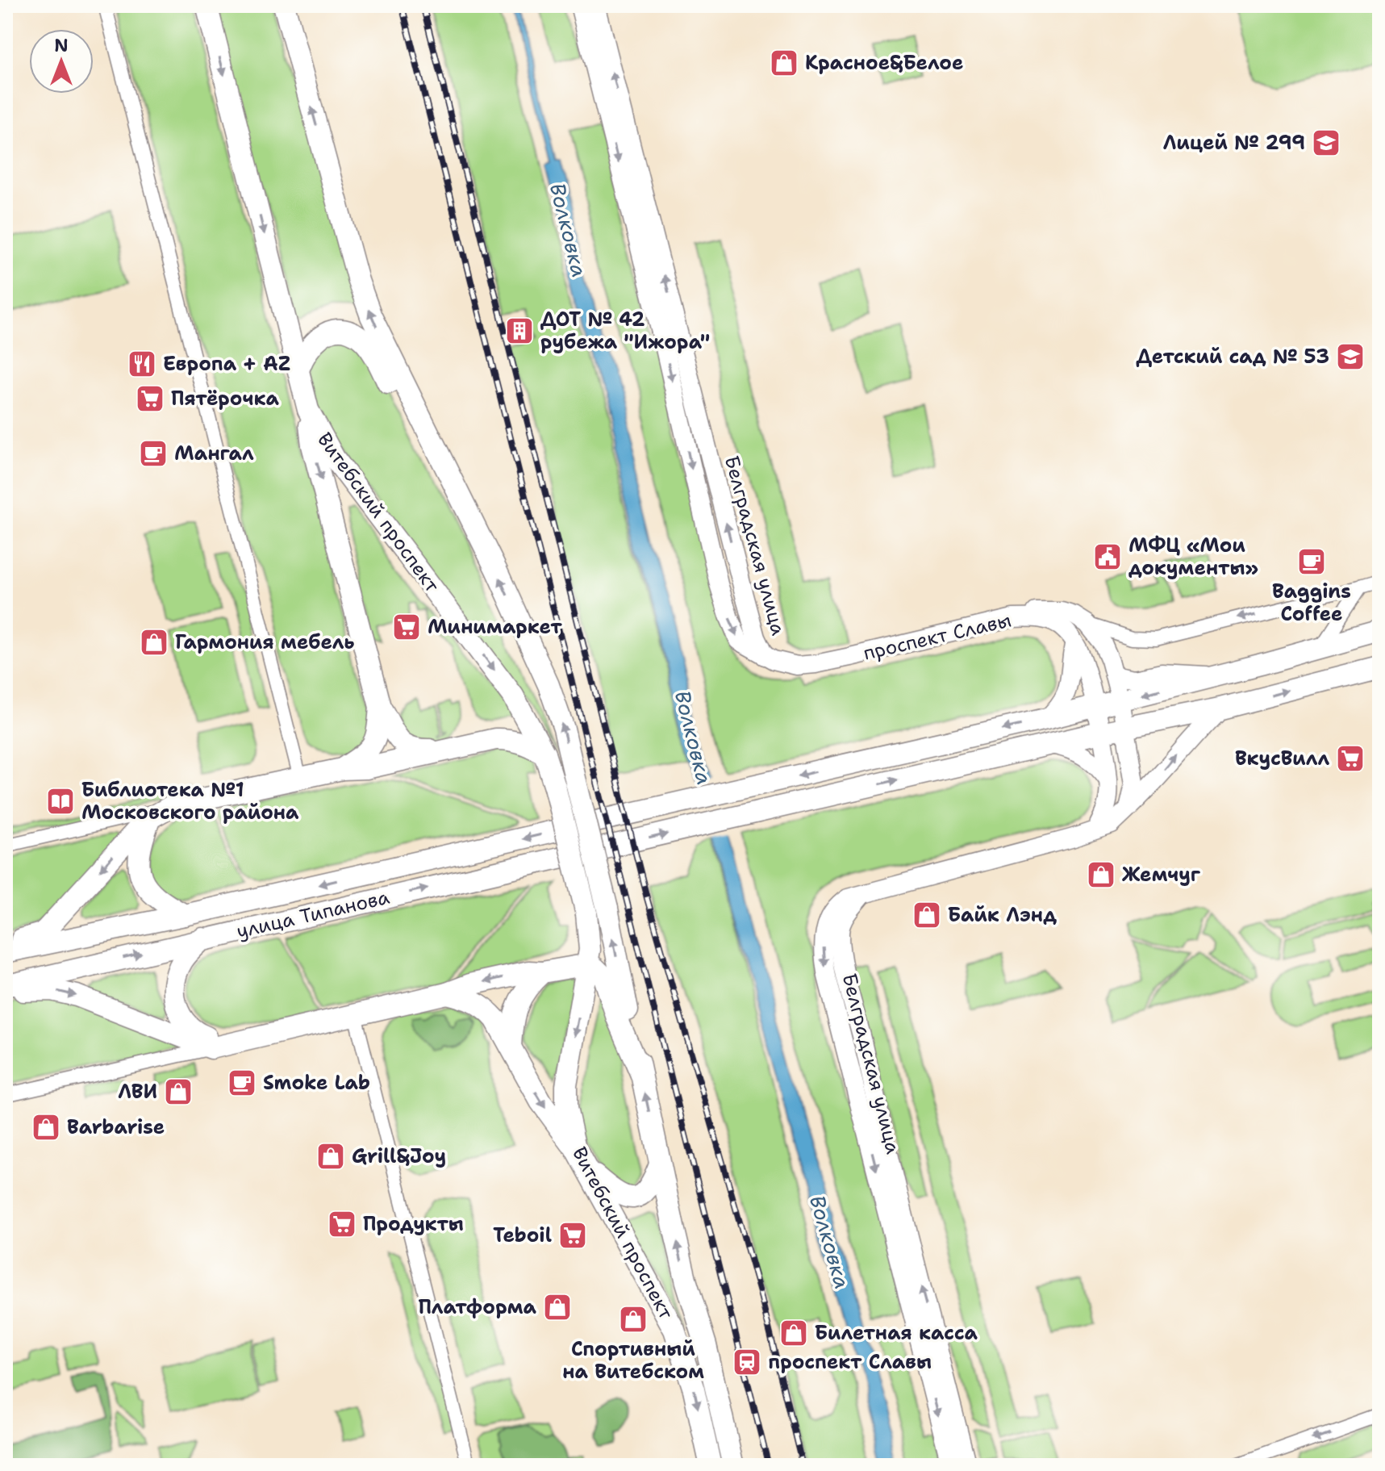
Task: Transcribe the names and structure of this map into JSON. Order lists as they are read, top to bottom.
{
  "streets": {
    "main road": ["Витебский проспект", "улица Типанова"],
    "street": ["Белградская улица", "проспект Славы"]
  },
  "crossings": [
    ["Белградская улица", "проспект Славы"]
  ],
  "water": ["Волковка"],
  "places": {
    "shop": [
      "Красное&Белое",
      "Гармония мебель",
      "Жемчуг",
      "Байк Лэнд",
      "ЛВИ",
      "Barbarise",
      "Grill&Joy",
      "Платформа",
      "Спортивный на Витебском",
      "Билетная касса"
    ],
    "school or university": ["Лицей № 299", "Детский сад № 53"],
    "building": ["ДОТ № 42 рубежа \"Ижора\""],
    "restaurant": ["Европа + AZ"],
    "supermarket": [
      "Пятёрочка",
      "Минимаркет",
      "ВкусВилл",
      "Продукты",
      "Teboil"
    ],
    "cafe": ["Мангал", "Baggins Coffee", "Smoke Lab"],
    "public building": ["МФЦ «Мои документы»"],
    "library": ["Библиотека №1 Московского района"],
    "station": ["проспект Славы"]
  },
  "north": "top"
}
